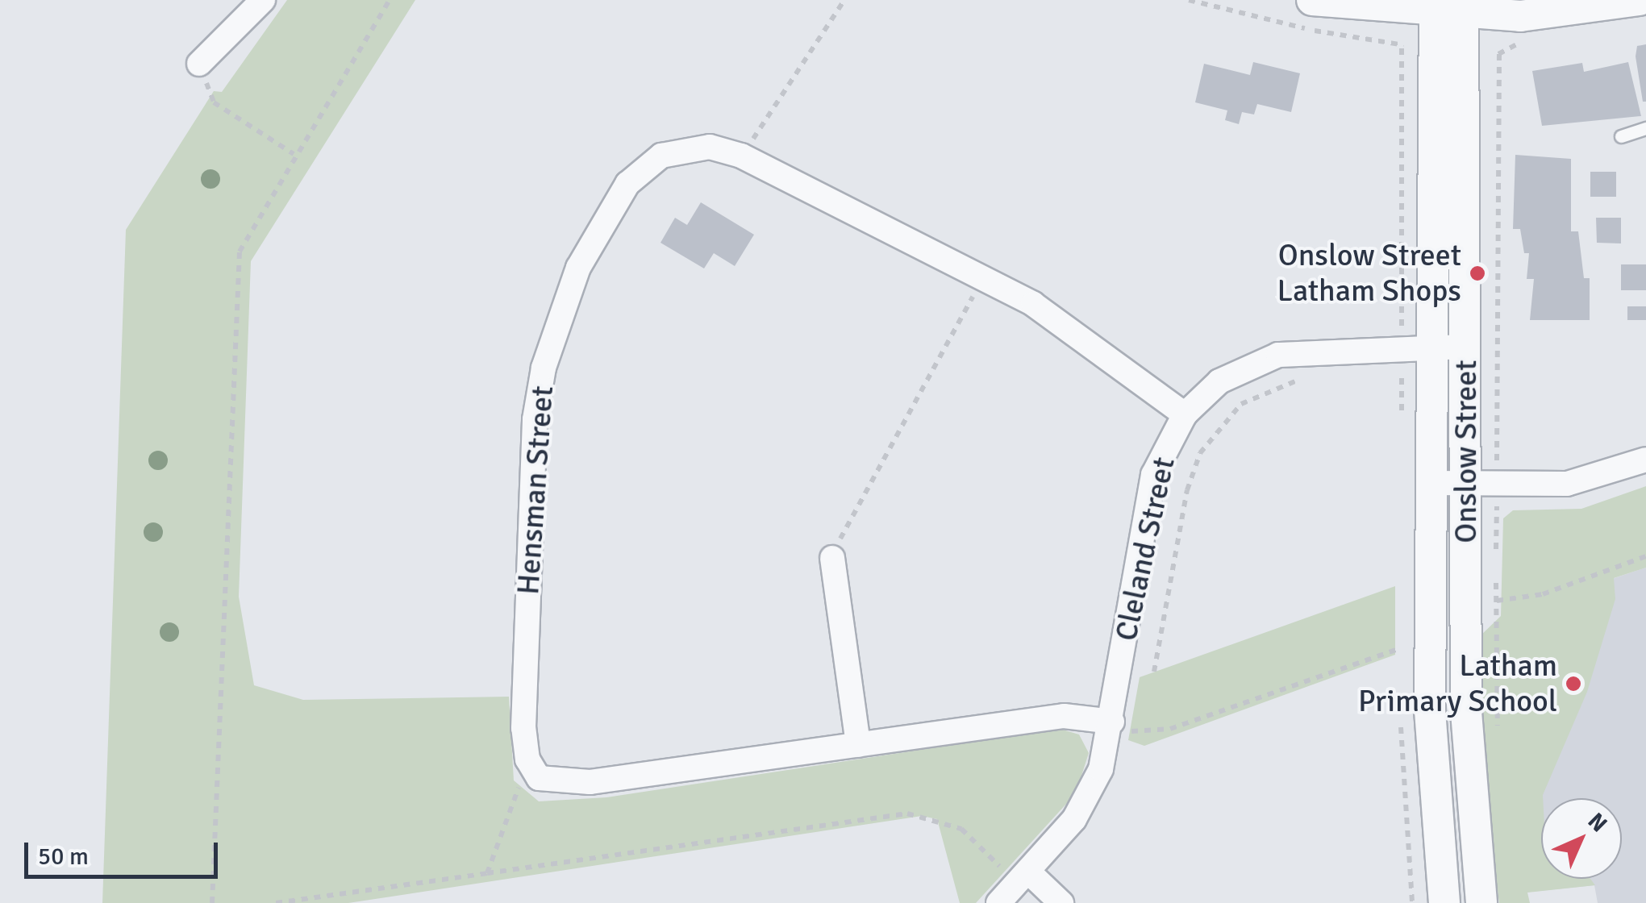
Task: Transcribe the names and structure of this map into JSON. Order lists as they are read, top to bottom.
{
  "streets": {
    "street": ["Onslow Street", "Hensman Street", "Cleland Street"]
  },
  "crossings": [
    ["Onslow Street", "Cleland Street"],
    ["Hensman Street", "Cleland Street"]
  ],
  "places": ["Onslow Street Latham Shops", "Latham Primary School"],
  "scale_bar": "50 m",
  "north": "top right"
}
